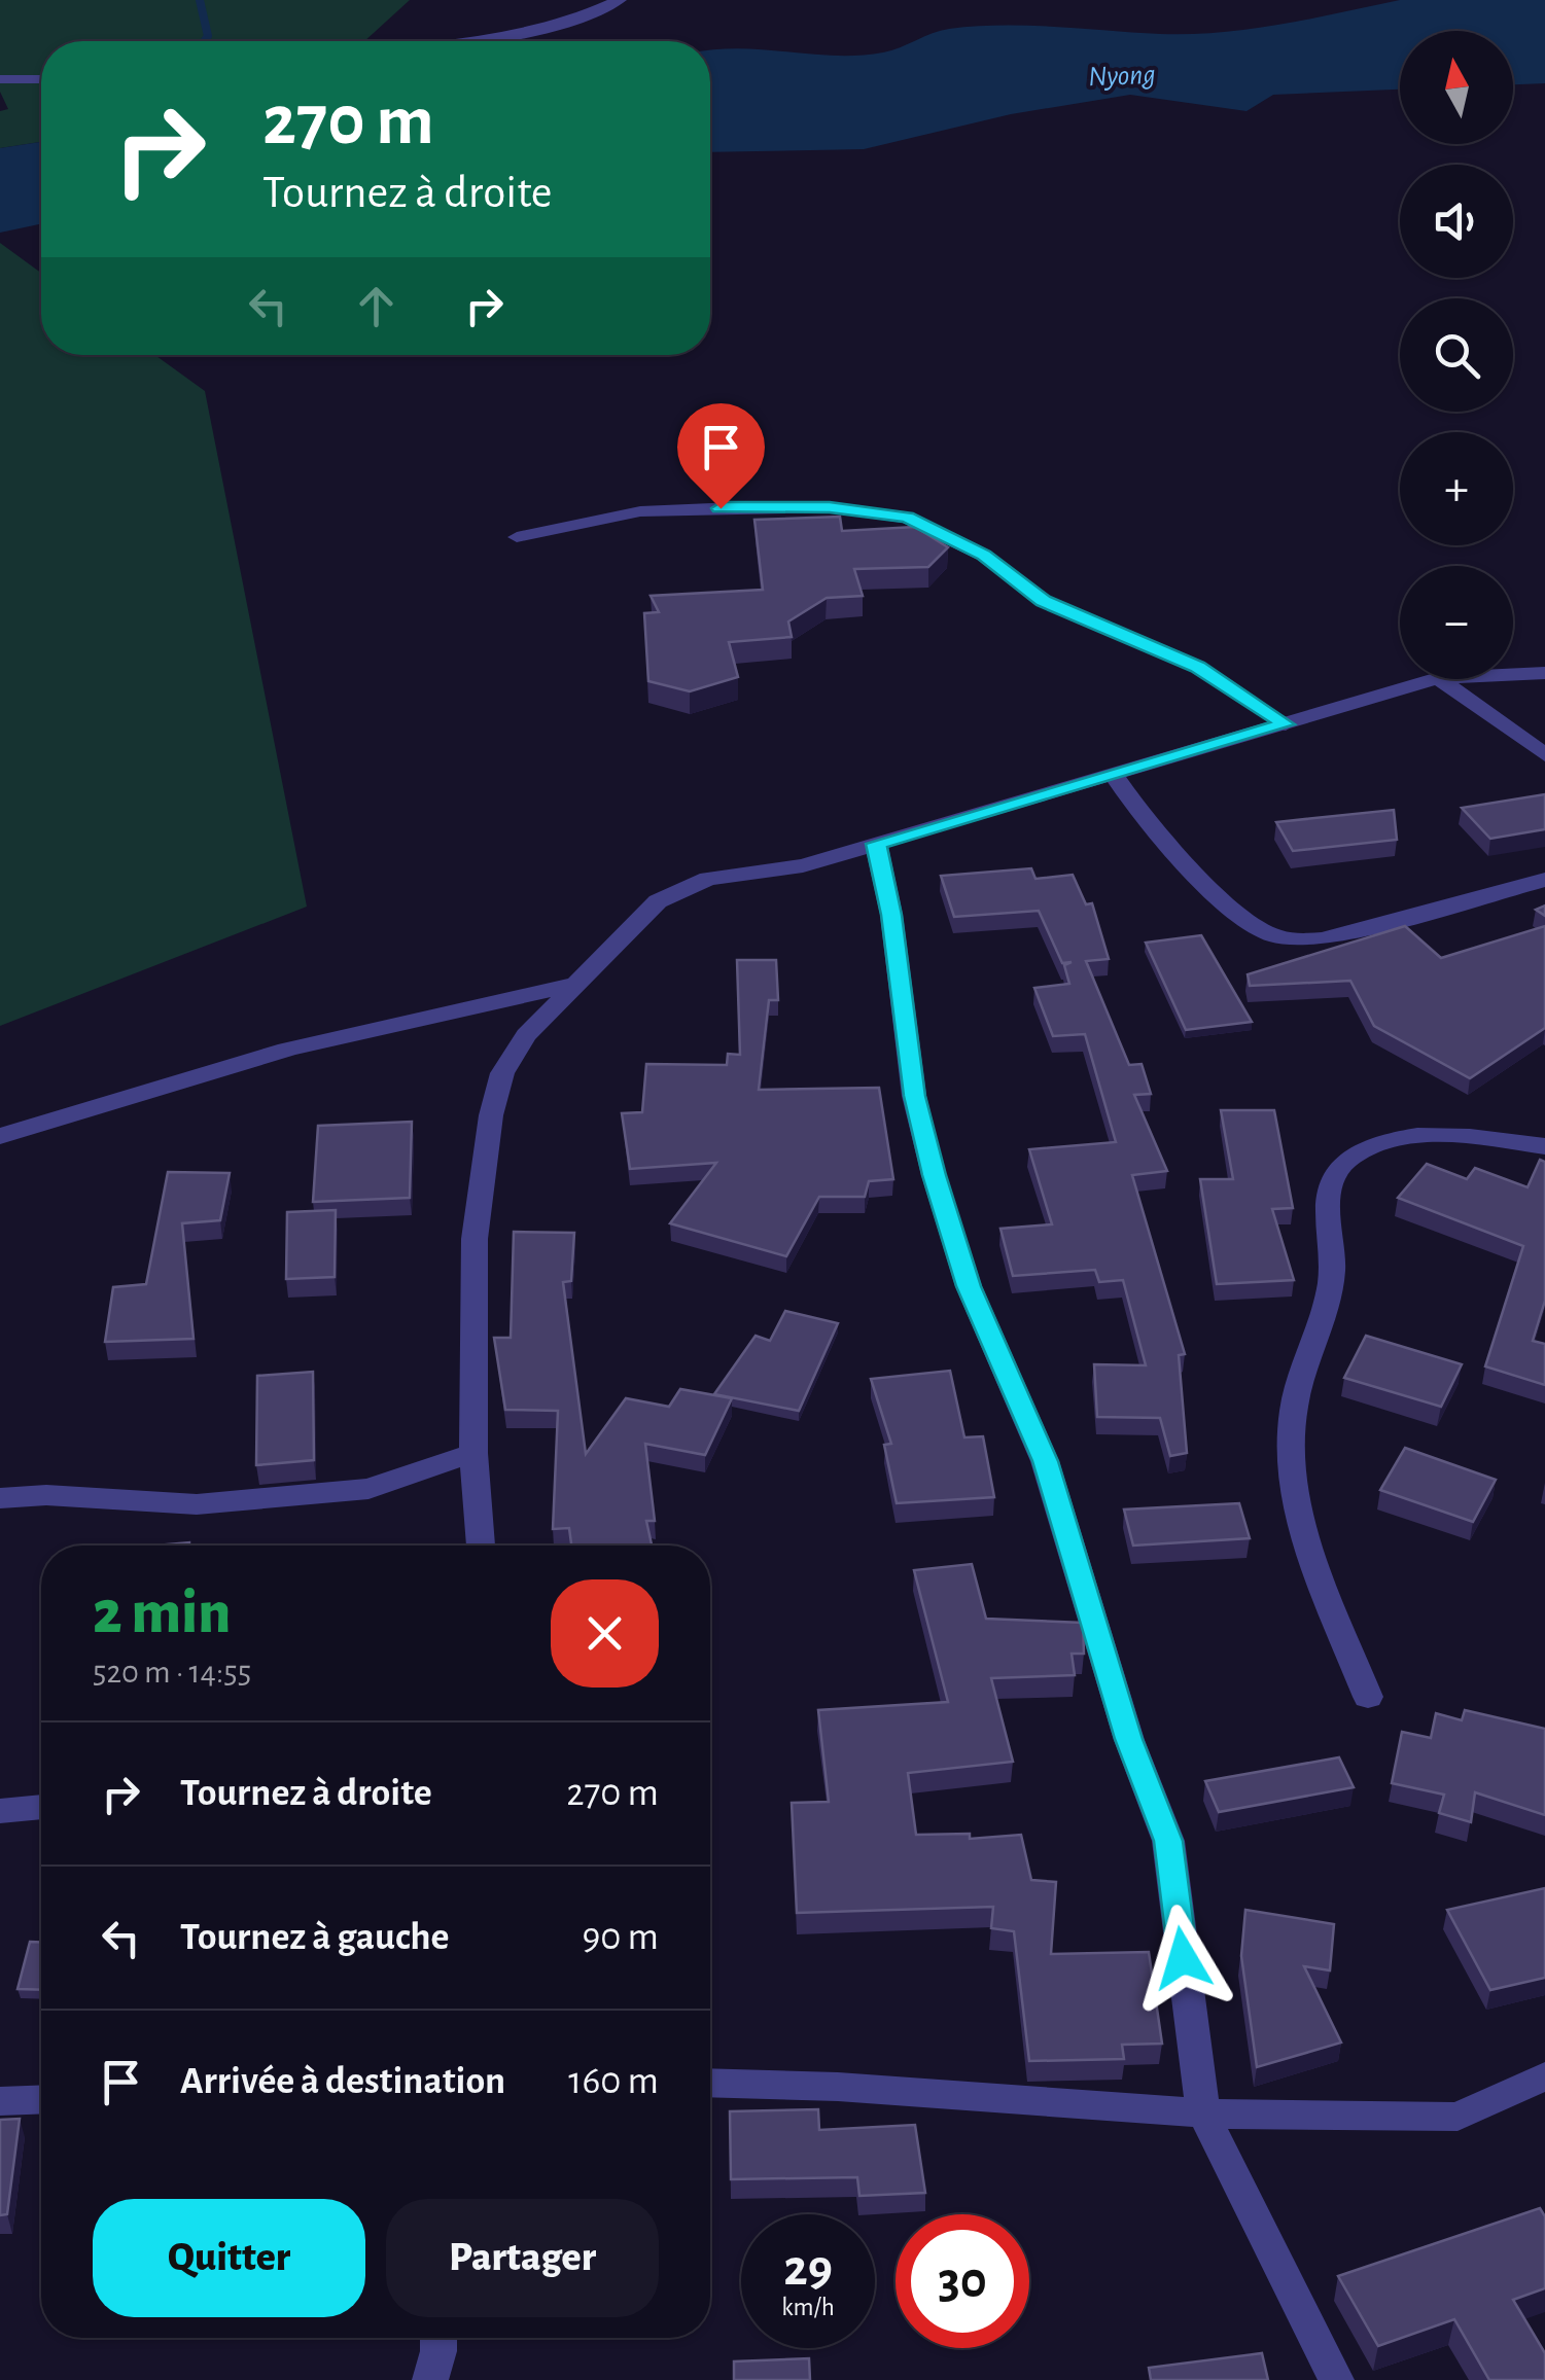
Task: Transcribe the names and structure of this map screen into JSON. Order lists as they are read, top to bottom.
{
  "water": ["Nyong"],
  "north": "top",
  "page": {
    "map_buttons": ["+", "−"],
    "turn": ["270 m", "Tournez à droite"],
    "heading": ["2 min", "520 m · 14:55"],
    "list": [
      {
        "name": "Tournez à droite",
        "value": "270 m"
      },
      {
        "name": "Tournez à gauche",
        "value": "90 m"
      },
      {
        "name": "Arrivée à destination",
        "value": "160 m"
      }
    ],
    "buttons": ["Quitter", "Partager"],
    "speed": "29 km/h",
    "limit": "30"
  }
}
